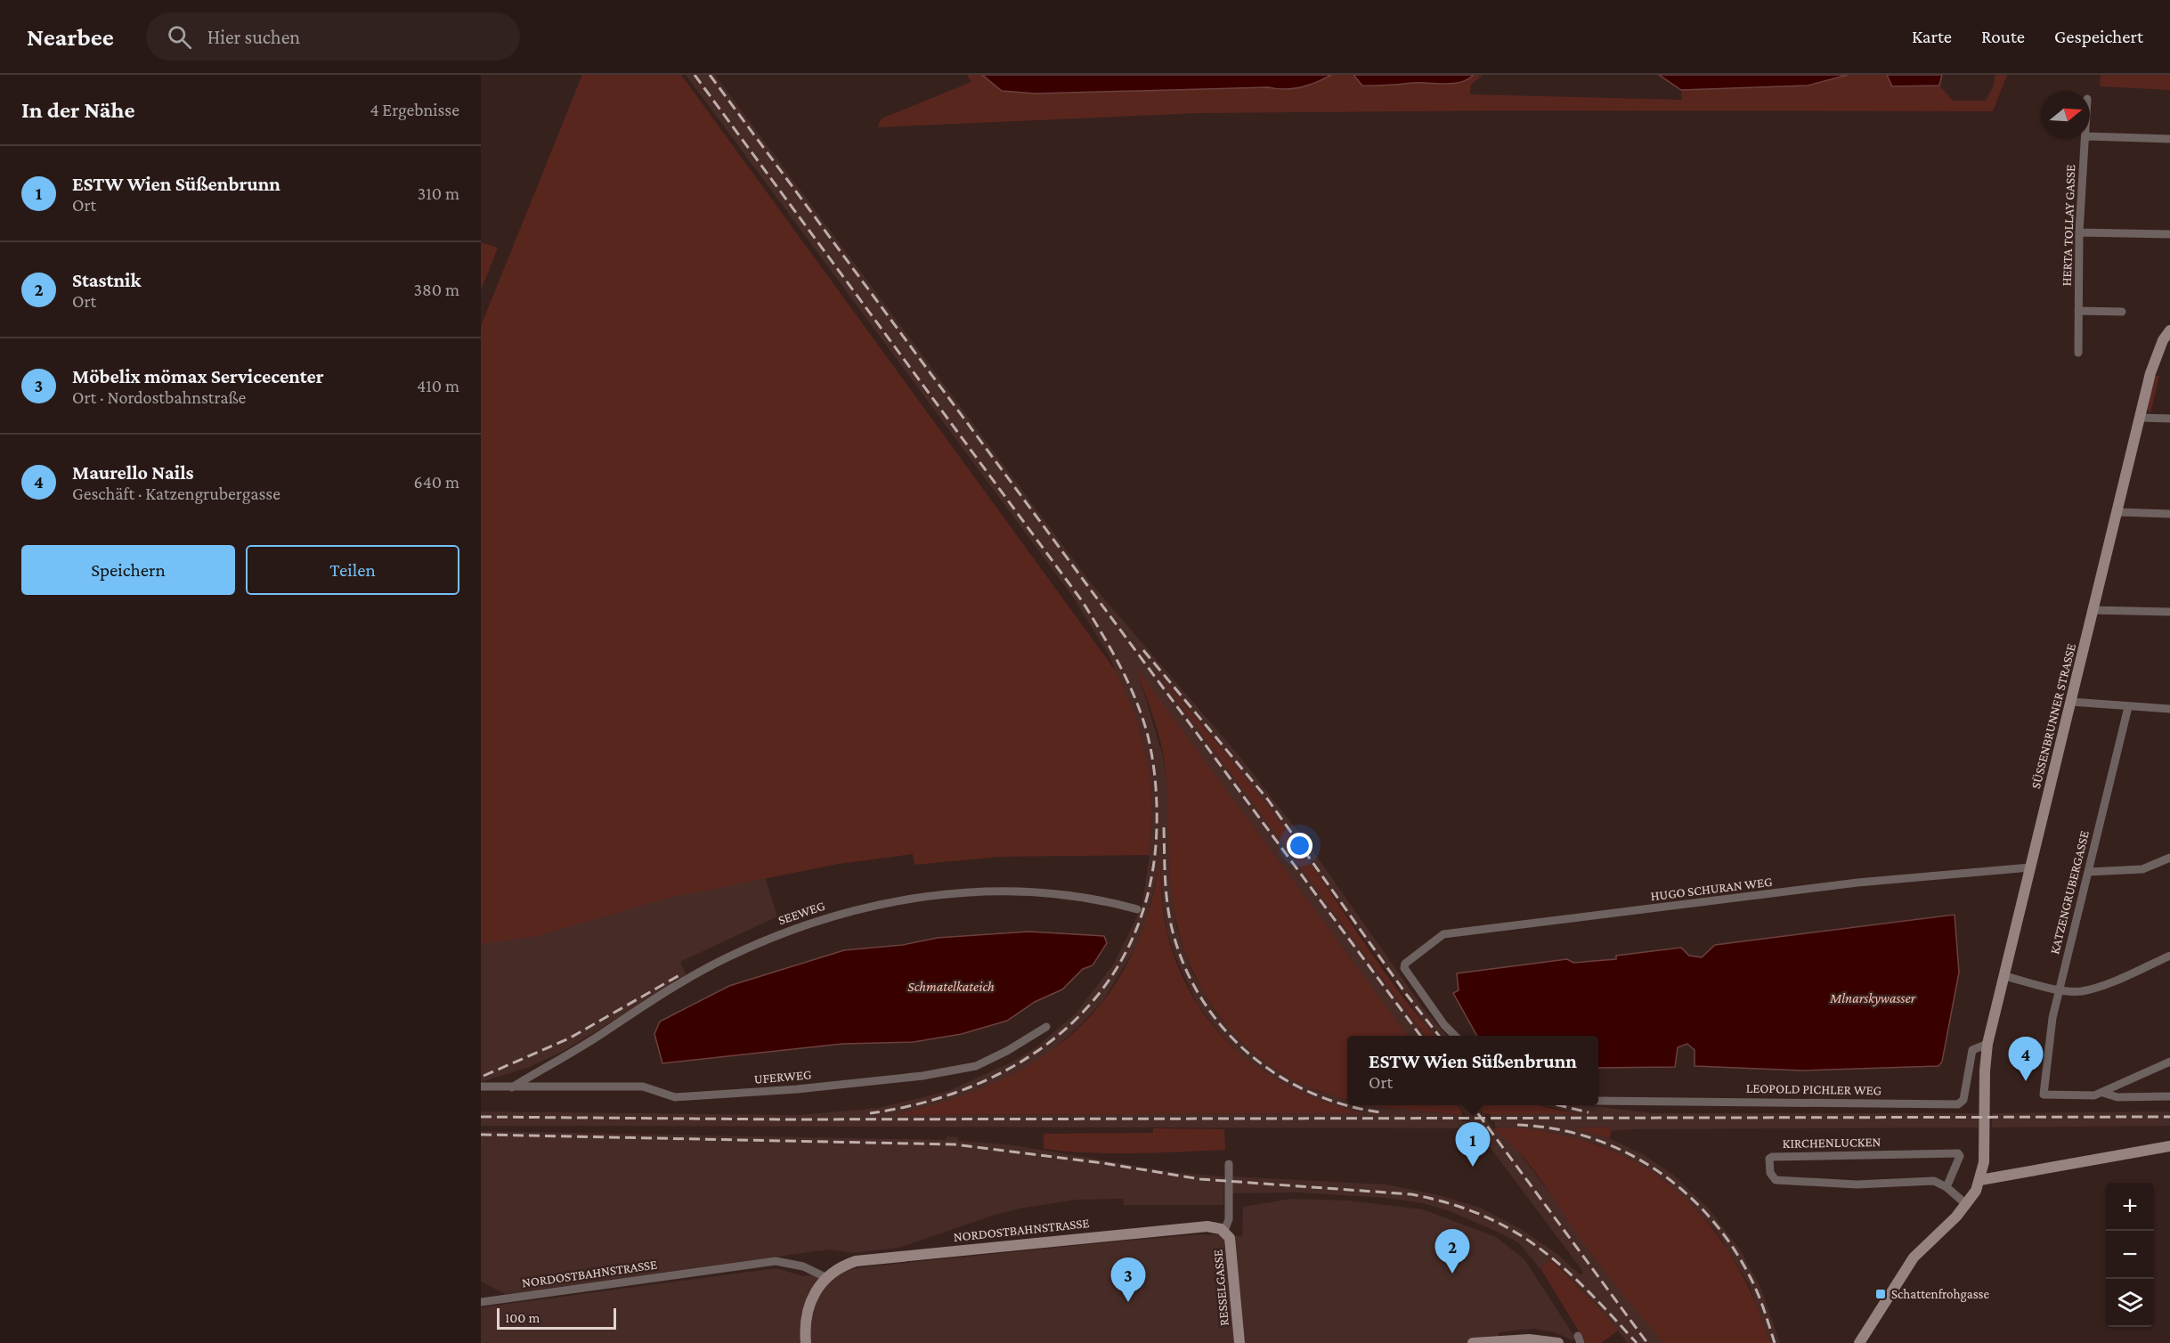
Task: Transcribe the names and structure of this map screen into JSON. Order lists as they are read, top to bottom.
{
  "streets": {
    "street": [
      "HERTA TOLLAY GASSE",
      "SÜSSENBRUNNER STRASSE",
      "HUGO SCHURAN WEG",
      "KATZENGRUBERGASSE",
      "SEEWEG",
      "UFERWEG",
      "LEOPOLD PICHLER WEG",
      "KIRCHENLUCKEN",
      "NORDOSTBAHNSTRASSE",
      "RESSELGASSE"
    ]
  },
  "crossings": [
    ["SÜSSENBRUNNER STRASSE", "HUGO SCHURAN WEG"],
    ["SÜSSENBRUNNER STRASSE", "LEOPOLD PICHLER WEG"],
    ["SEEWEG", "UFERWEG"],
    ["NORDOSTBAHNSTRASSE", "RESSELGASSE"]
  ],
  "water": ["Schmatelkateich", "Mlnarskywasser"],
  "places": {
    "transit": ["Schattenfrohgasse"]
  },
  "scale_bar": "100 m",
  "north": "right",
  "page": {
    "header": "Nearbee",
    "search": "Hier suchen",
    "nav": ["Karte", "Route", "Gespeichert"],
    "heading": ["In der Nähe", "4 Ergebnisse"],
    "list": [
      {
        "mark": "1",
        "name": "ESTW Wien Süßenbrunn",
        "note": "Ort",
        "value": "310 m"
      },
      {
        "mark": "2",
        "name": "Stastnik",
        "note": "Ort",
        "value": "380 m"
      },
      {
        "mark": "3",
        "name": "Möbelix mömax Servicecenter",
        "note": "Ort · Nordostbahnstraße",
        "value": "410 m"
      },
      {
        "mark": "4",
        "name": "Maurello Nails",
        "note": "Geschäft · Katzengrubergasse",
        "value": "640 m"
      }
    ],
    "buttons": ["Speichern", "Teilen"],
    "popup": ["ESTW Wien Süßenbrunn", "Ort"],
    "pins": [
      "4",
      "1",
      "2",
      "3"
    ],
    "map_buttons": ["+", "−"],
    "scale": "100 m"
  }
}
